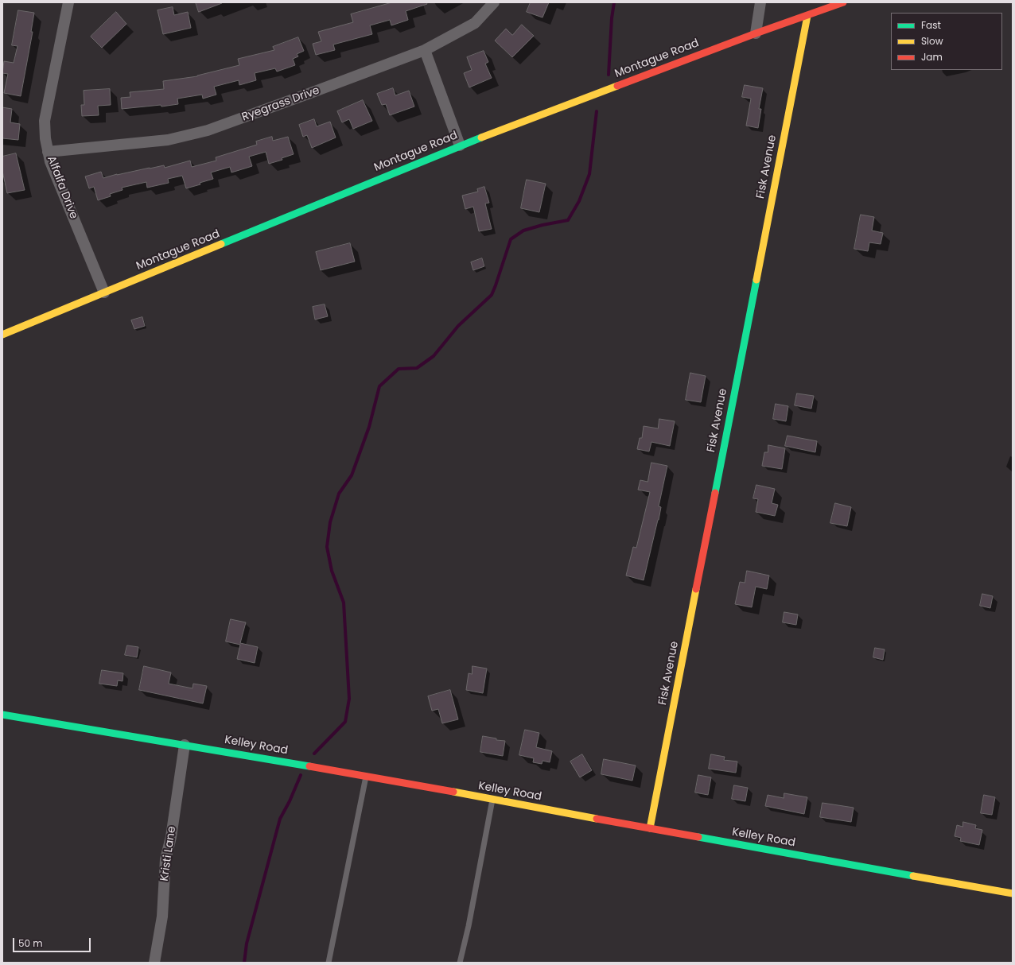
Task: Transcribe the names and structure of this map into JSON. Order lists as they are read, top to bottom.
{
  "streets": {
    "street": [
      "Montague Road",
      "Ryegrass Drive",
      "Fisk Avenue",
      "Alfalfa Drive",
      "Kelley Road",
      "Kristi Lane"
    ]
  },
  "crossings": [
    ["Montague Road", "Fisk Avenue"],
    ["Montague Road", "Alfalfa Drive"],
    ["Ryegrass Drive", "Alfalfa Drive"],
    ["Fisk Avenue", "Kelley Road"],
    ["Kelley Road", "Kristi Lane"]
  ],
  "legend": ["Fast", "Slow", "Jam"],
  "scale_bar": "50 m"
}
